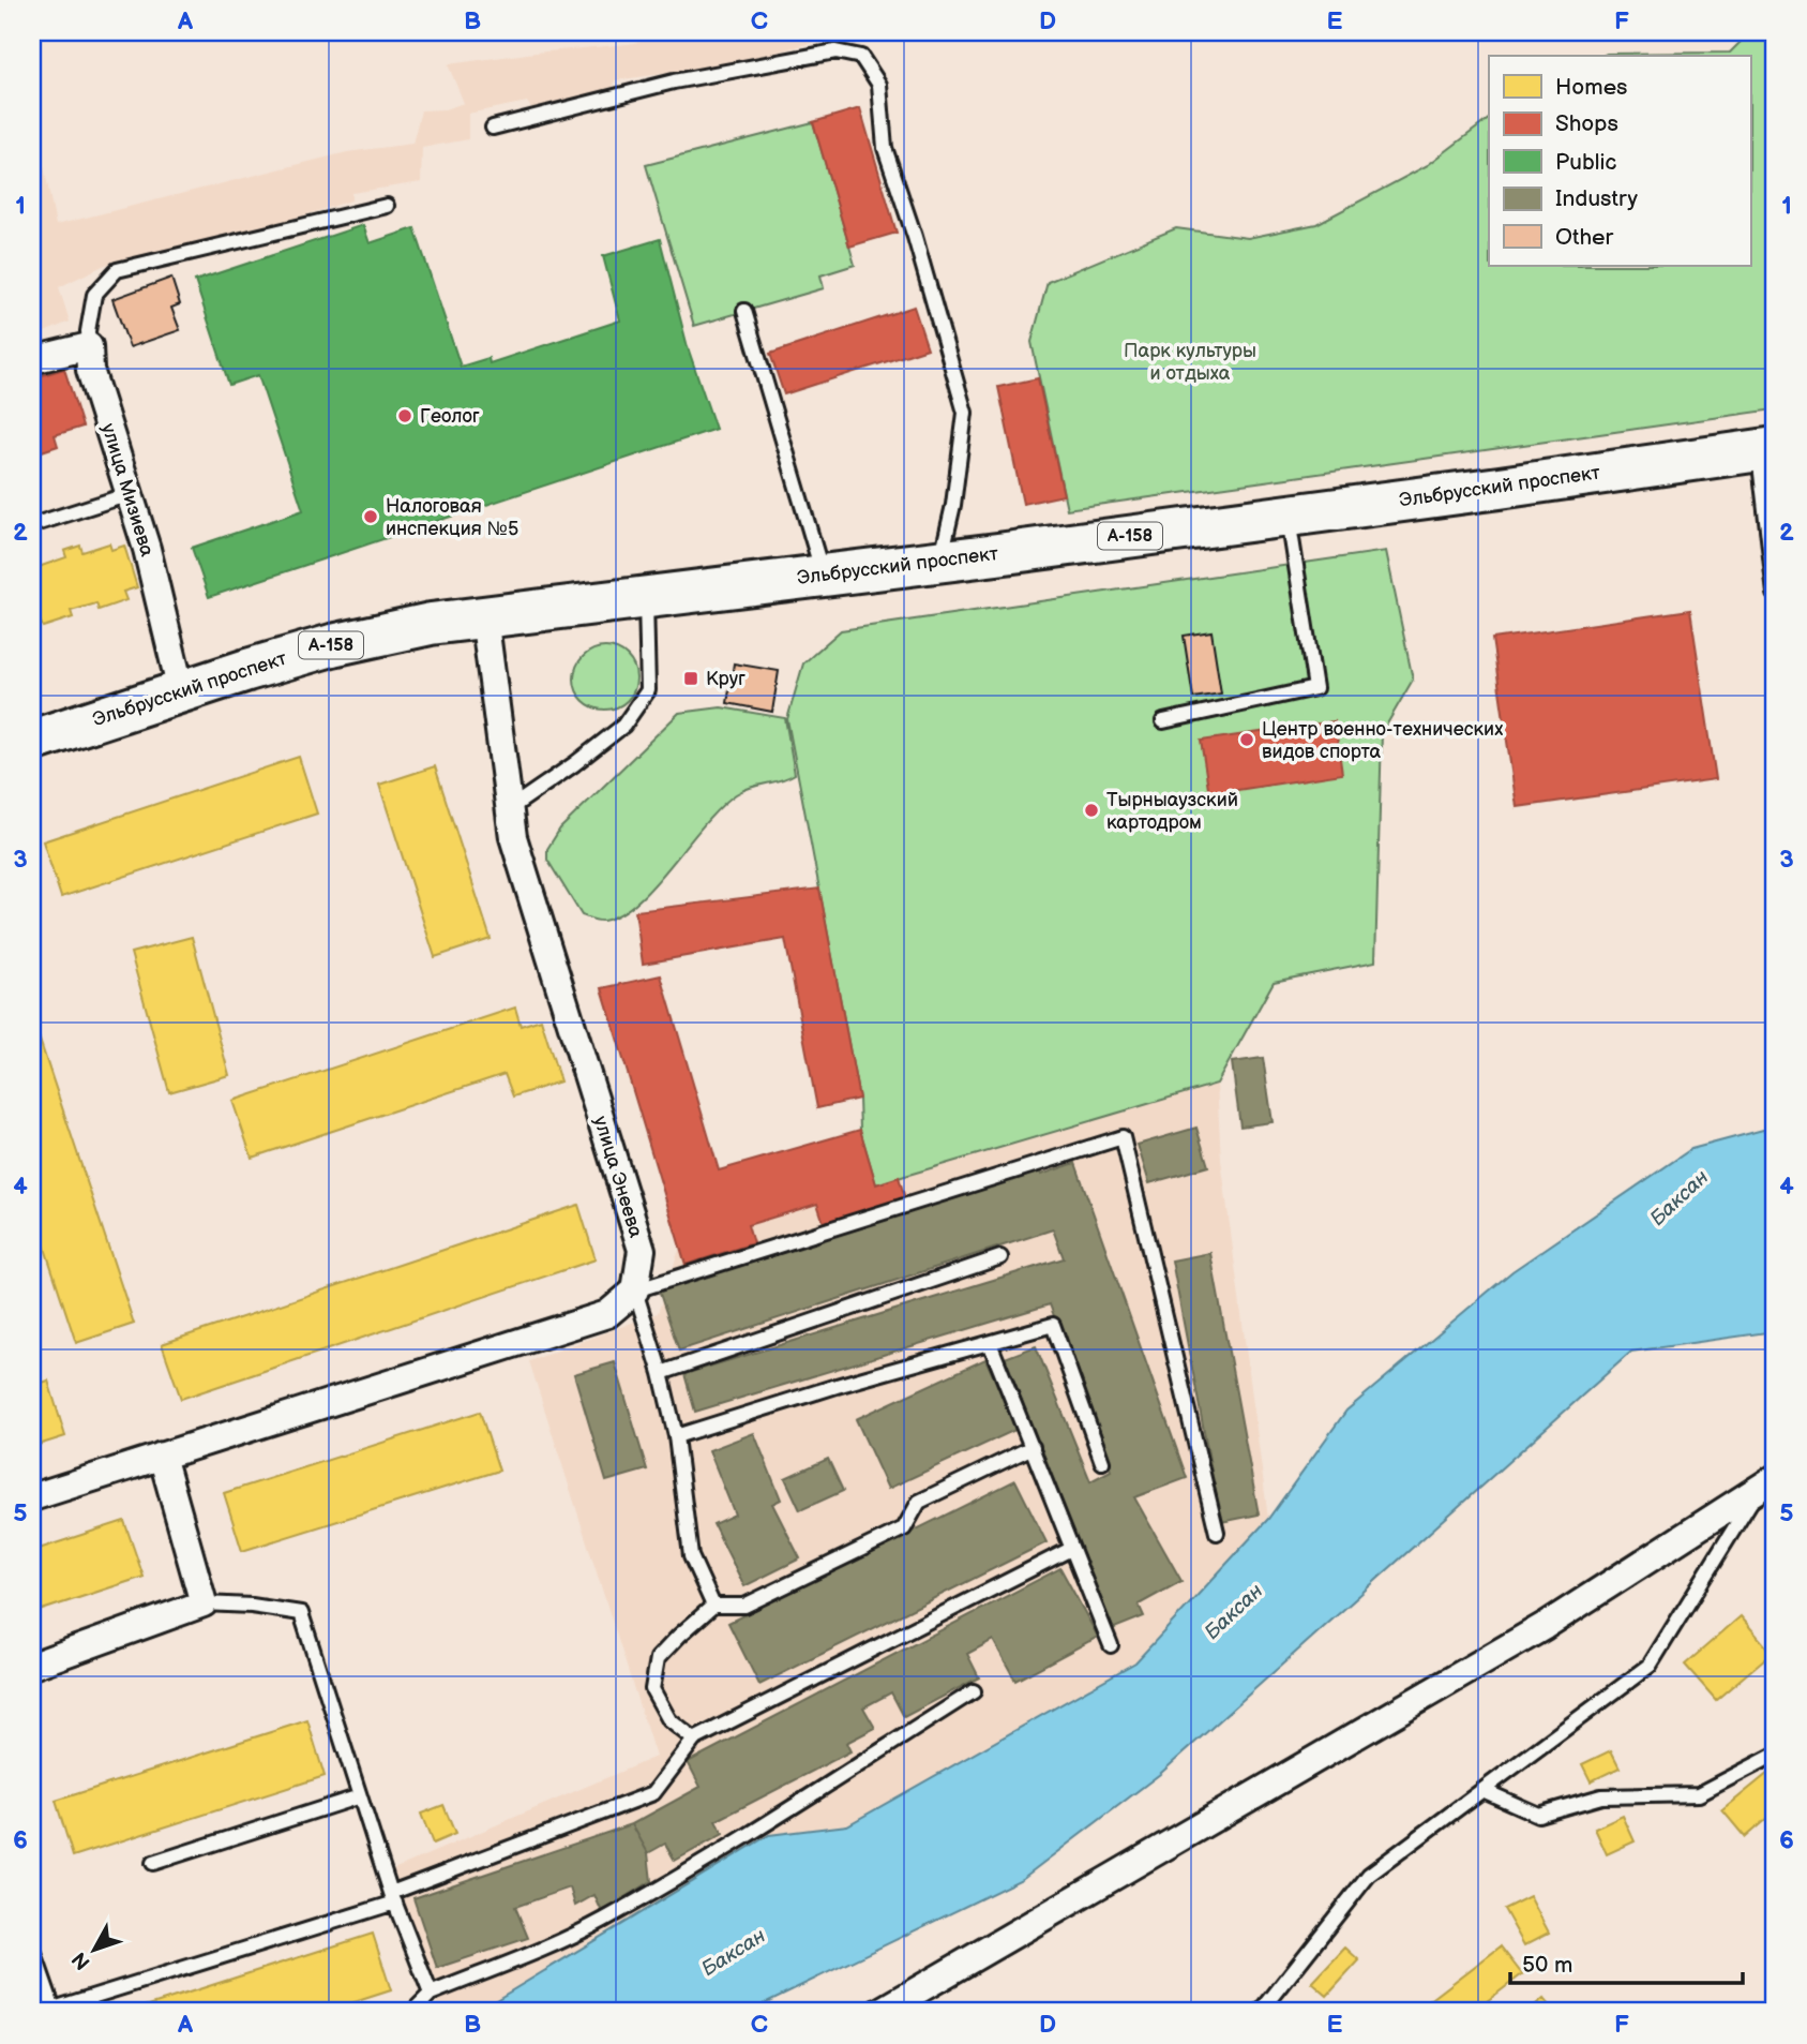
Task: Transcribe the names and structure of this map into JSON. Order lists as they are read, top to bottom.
{
  "streets": {
    "main road": ["Эльбрусский проспект", "А-158"],
    "street": ["улица Мизиева", "улица Энеева"]
  },
  "crossings": [
    ["Эльбрусский проспект", "улица Мизиева"],
    ["Эльбрусский проспект", "улица Энеева"]
  ],
  "water": ["Баксан"],
  "parks": ["Парк культуры и отдыха"],
  "places": {
    "other": [
      "Геолог",
      "Налоговая инспекция №5",
      "Центр военно-технических видов спорта",
      "Тырныаузский картодром"
    ],
    "transit": ["Круг"]
  },
  "legend": [
    "Homes",
    "Shops",
    "Public",
    "Industry",
    "Other"
  ],
  "scale_bar": "50 m",
  "north": "bottom left",
  "grid": {
    "columns": [
      "A",
      "B",
      "C",
      "D",
      "E",
      "F"
    ],
    "rows": [
      "1",
      "2",
      "3",
      "4",
      "5",
      "6"
    ]
  }
}
